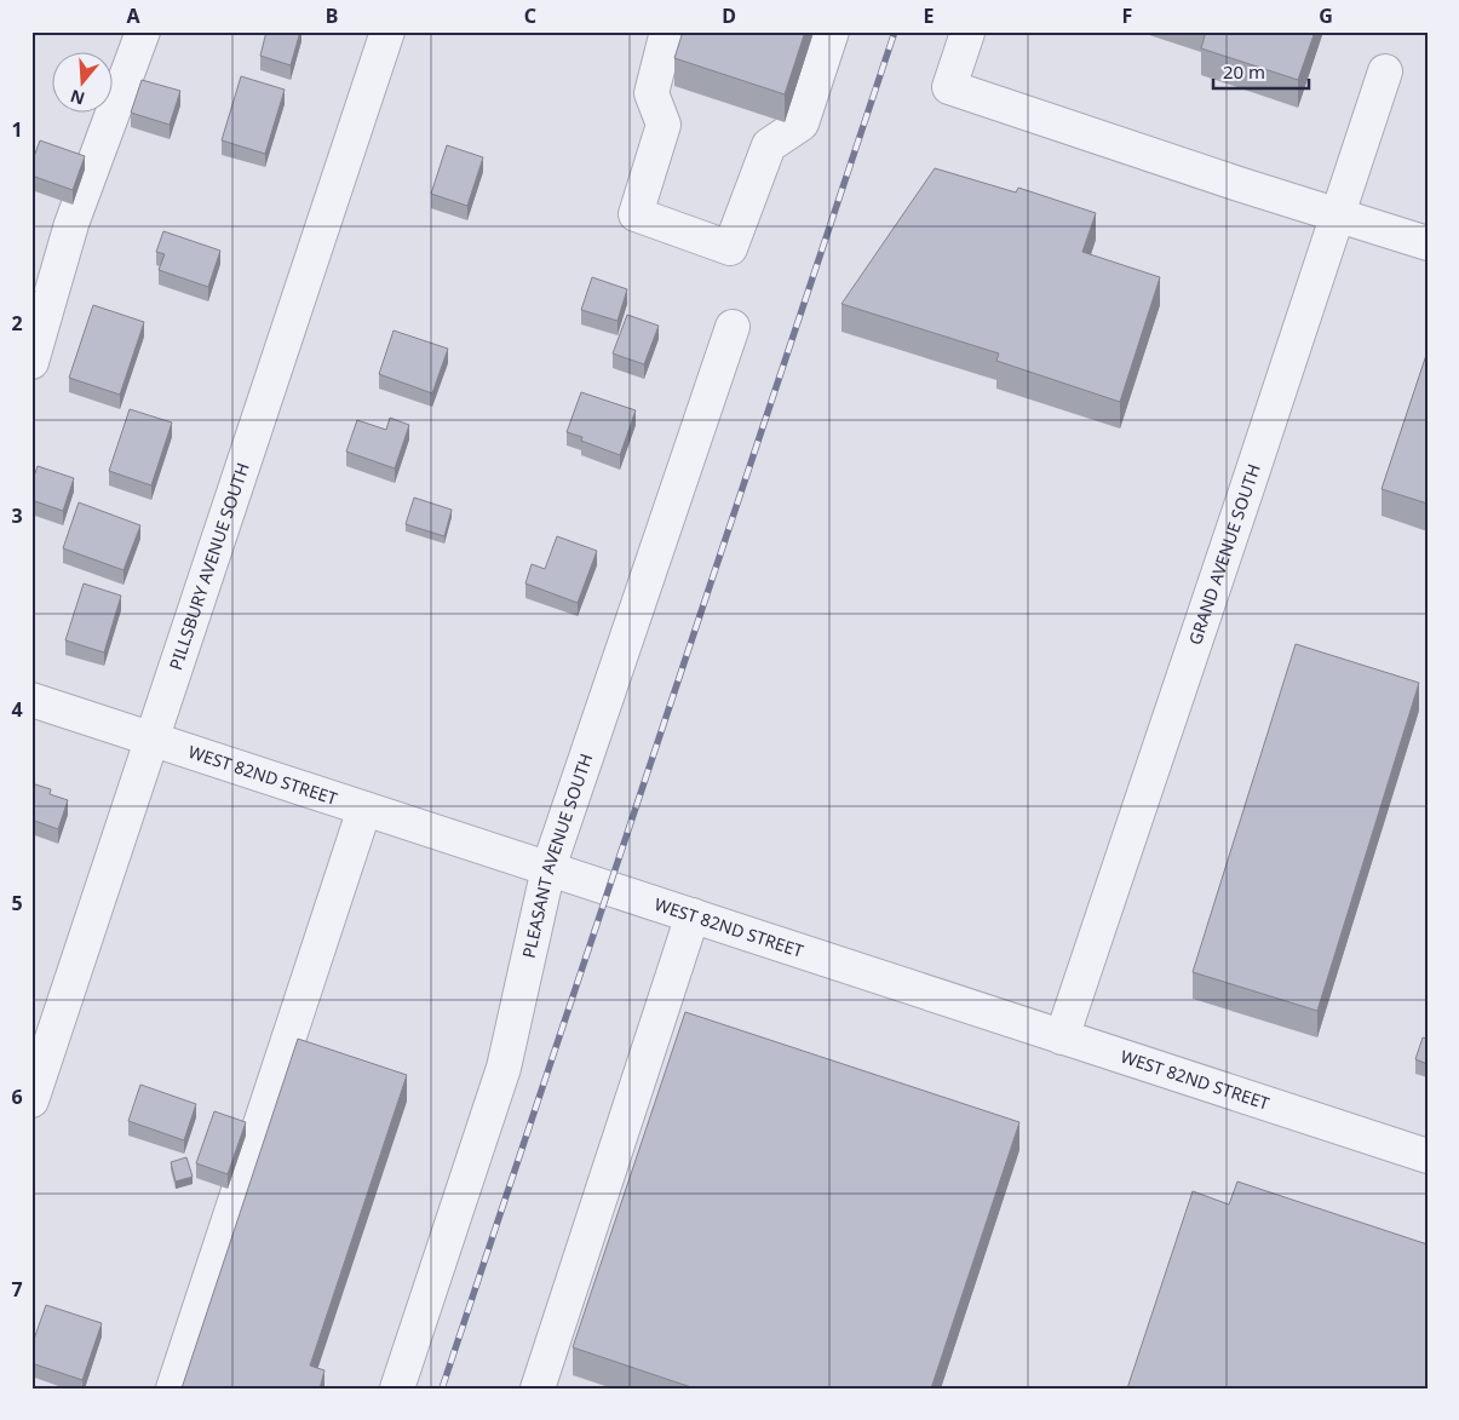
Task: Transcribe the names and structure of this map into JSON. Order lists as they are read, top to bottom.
{
  "streets": {
    "street": [
      "GRAND AVENUE SOUTH",
      "PILLSBURY AVENUE SOUTH",
      "WEST 82ND STREET",
      "PLEASANT AVENUE SOUTH"
    ]
  },
  "crossings": [
    ["GRAND AVENUE SOUTH", "WEST 82ND STREET"],
    ["PILLSBURY AVENUE SOUTH", "WEST 82ND STREET"],
    ["WEST 82ND STREET", "PLEASANT AVENUE SOUTH"]
  ],
  "scale_bar": "20 m",
  "north": "bottom",
  "grid": {
    "columns": [
      "A",
      "B",
      "C",
      "D",
      "E",
      "F",
      "G"
    ],
    "rows": [
      "1",
      "2",
      "3",
      "4",
      "5",
      "6",
      "7"
    ]
  }
}
